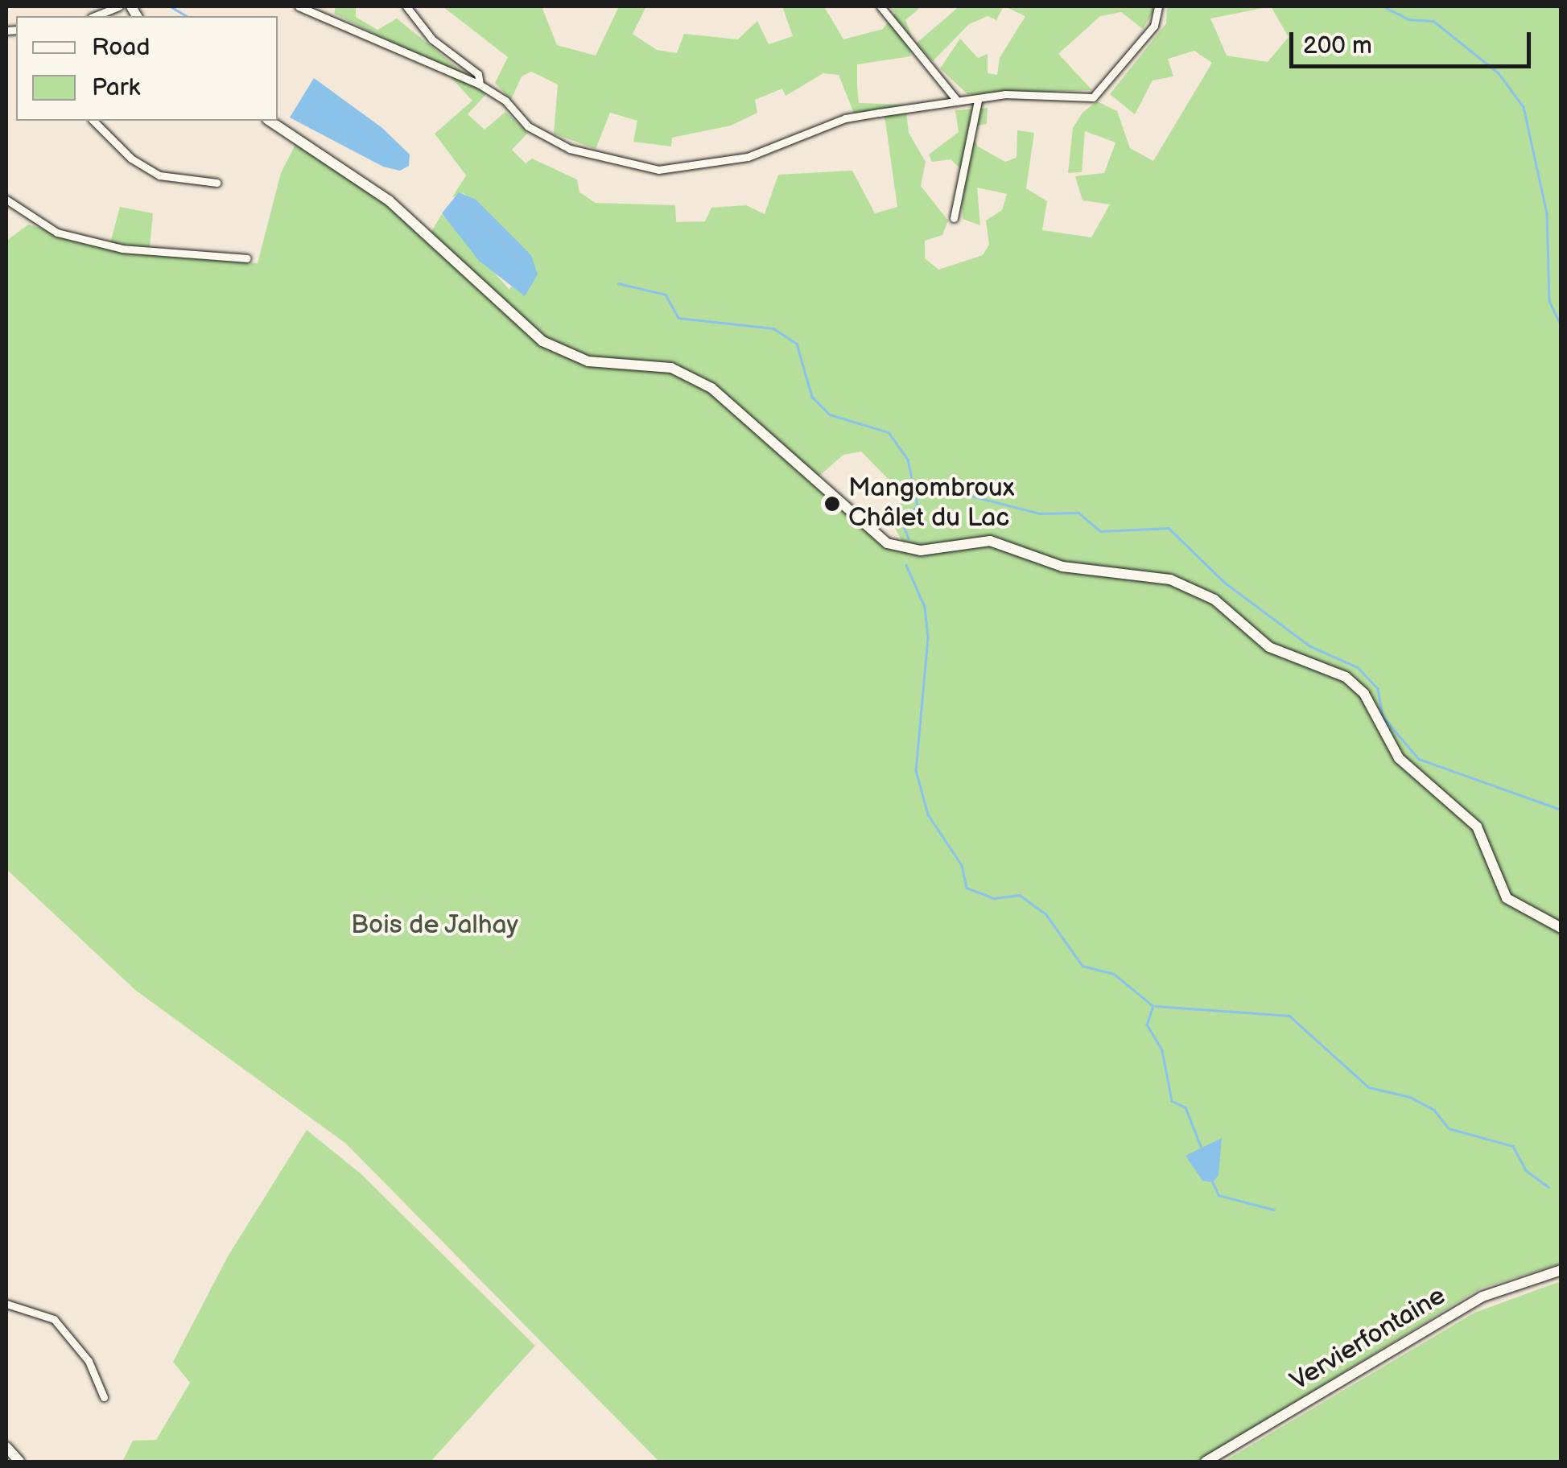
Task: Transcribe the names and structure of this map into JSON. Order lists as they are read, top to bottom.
{
  "streets": {
    "main road": ["Vervierfontaine"]
  },
  "parks": ["Bois de Jalhay"],
  "places": ["Mangombroux Châlet du Lac"],
  "legend": ["Road", "Park"],
  "scale_bar": "200 m"
}
